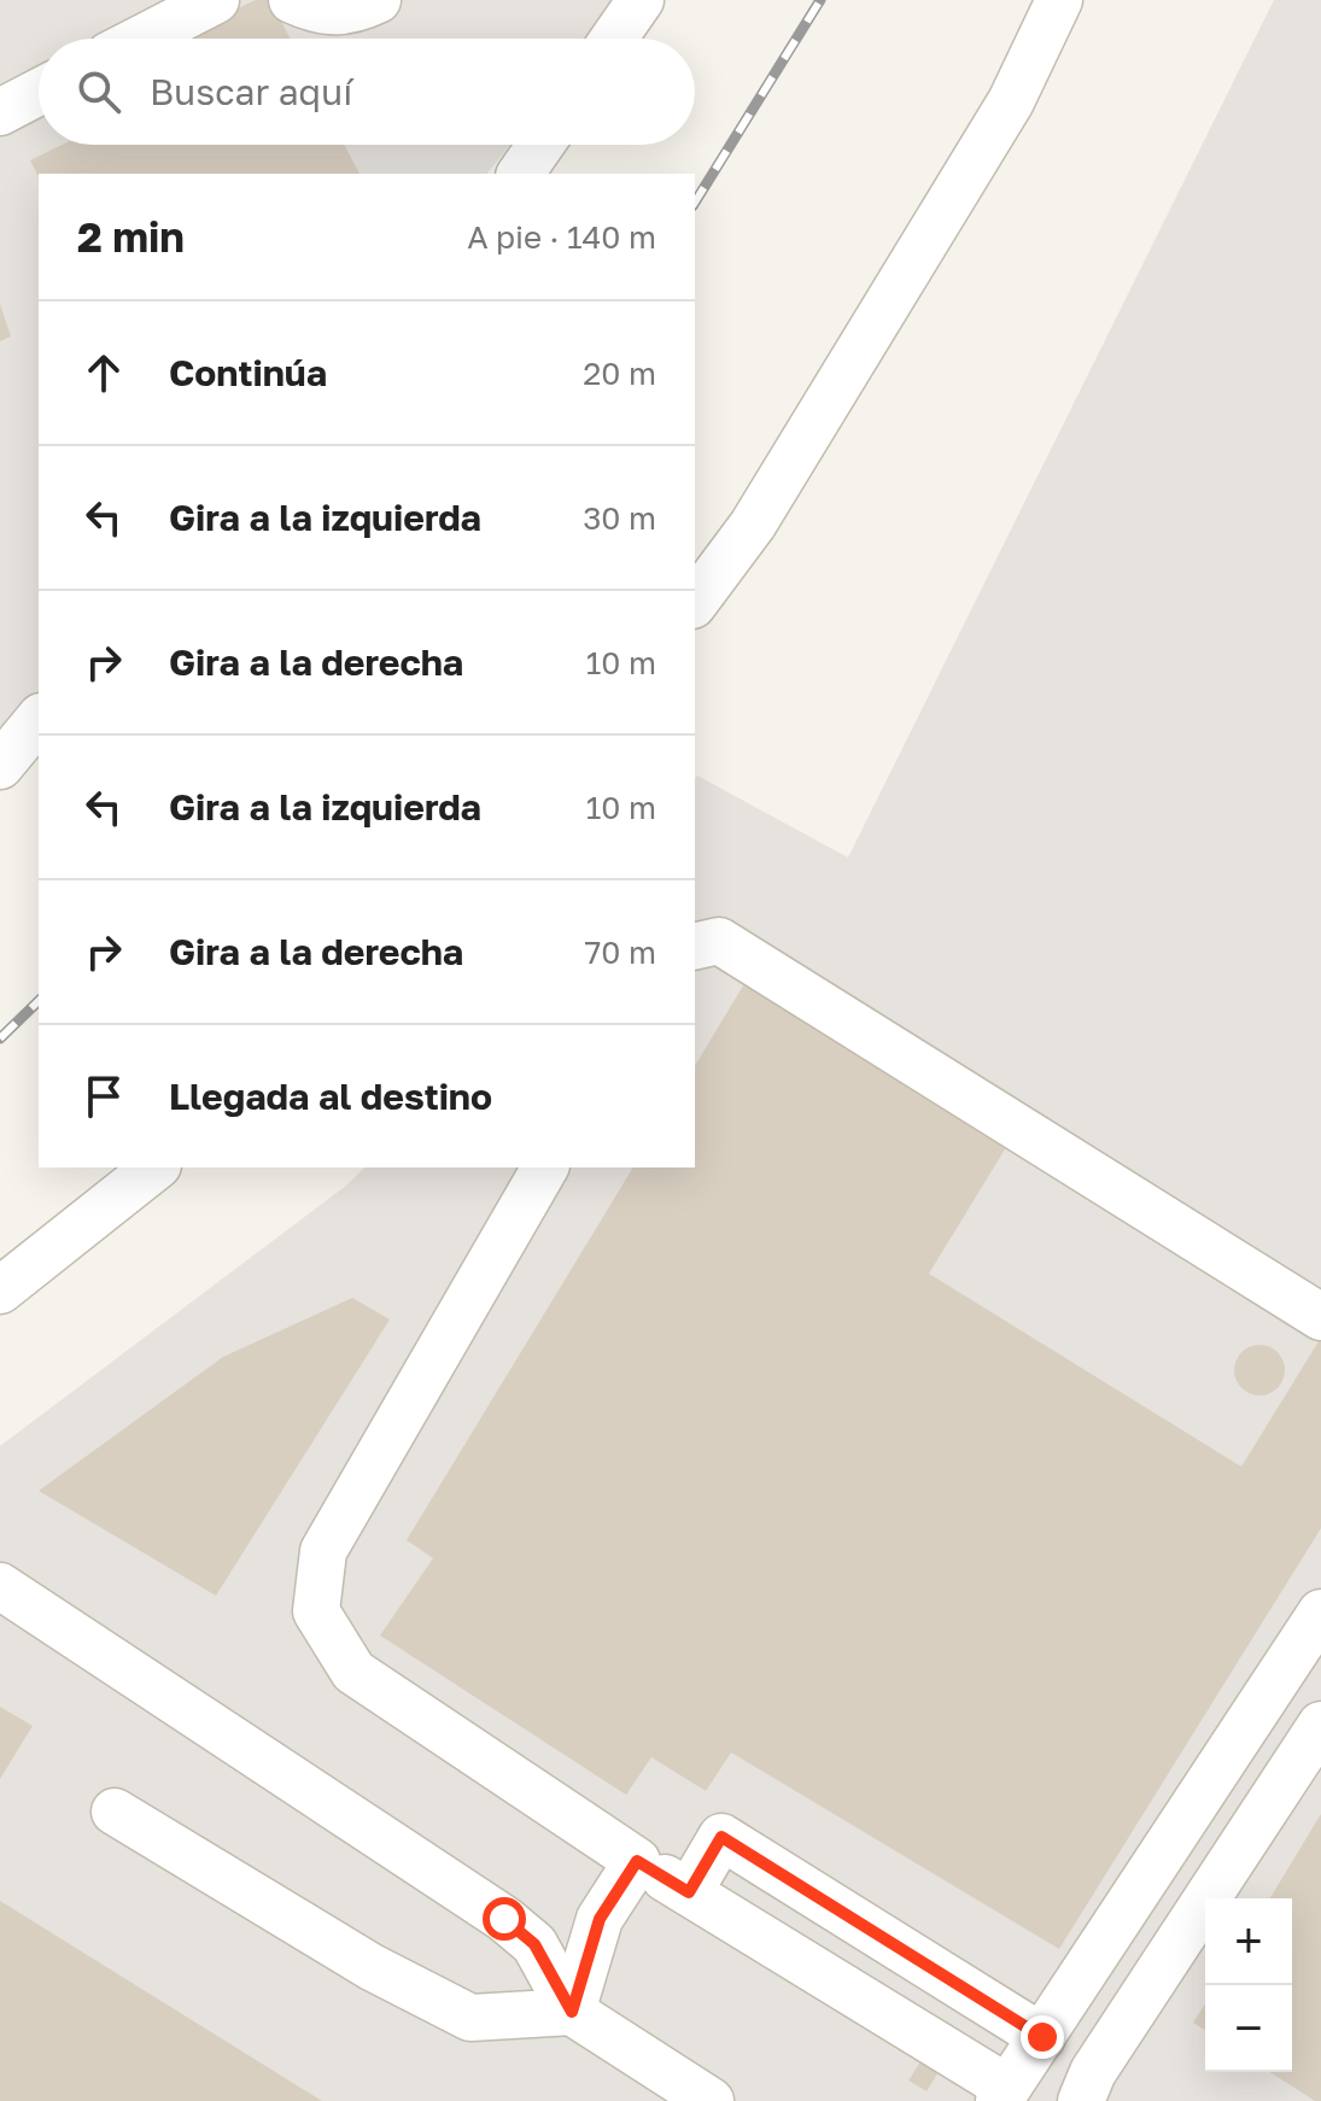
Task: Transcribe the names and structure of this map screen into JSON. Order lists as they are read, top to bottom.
{
  "page": {
    "search": "Buscar aquí",
    "heading": ["2 min", "A pie · 140 m"],
    "list": [
      ["Continúa", "20 m"],
      ["Gira a la izquierda", "30 m"],
      ["Gira a la derecha", "10 m"],
      ["Gira a la izquierda", "10 m"],
      ["Gira a la derecha", "70 m"],
      "Llegada al destino"
    ],
    "map_buttons": ["+", "−"]
  }
}
